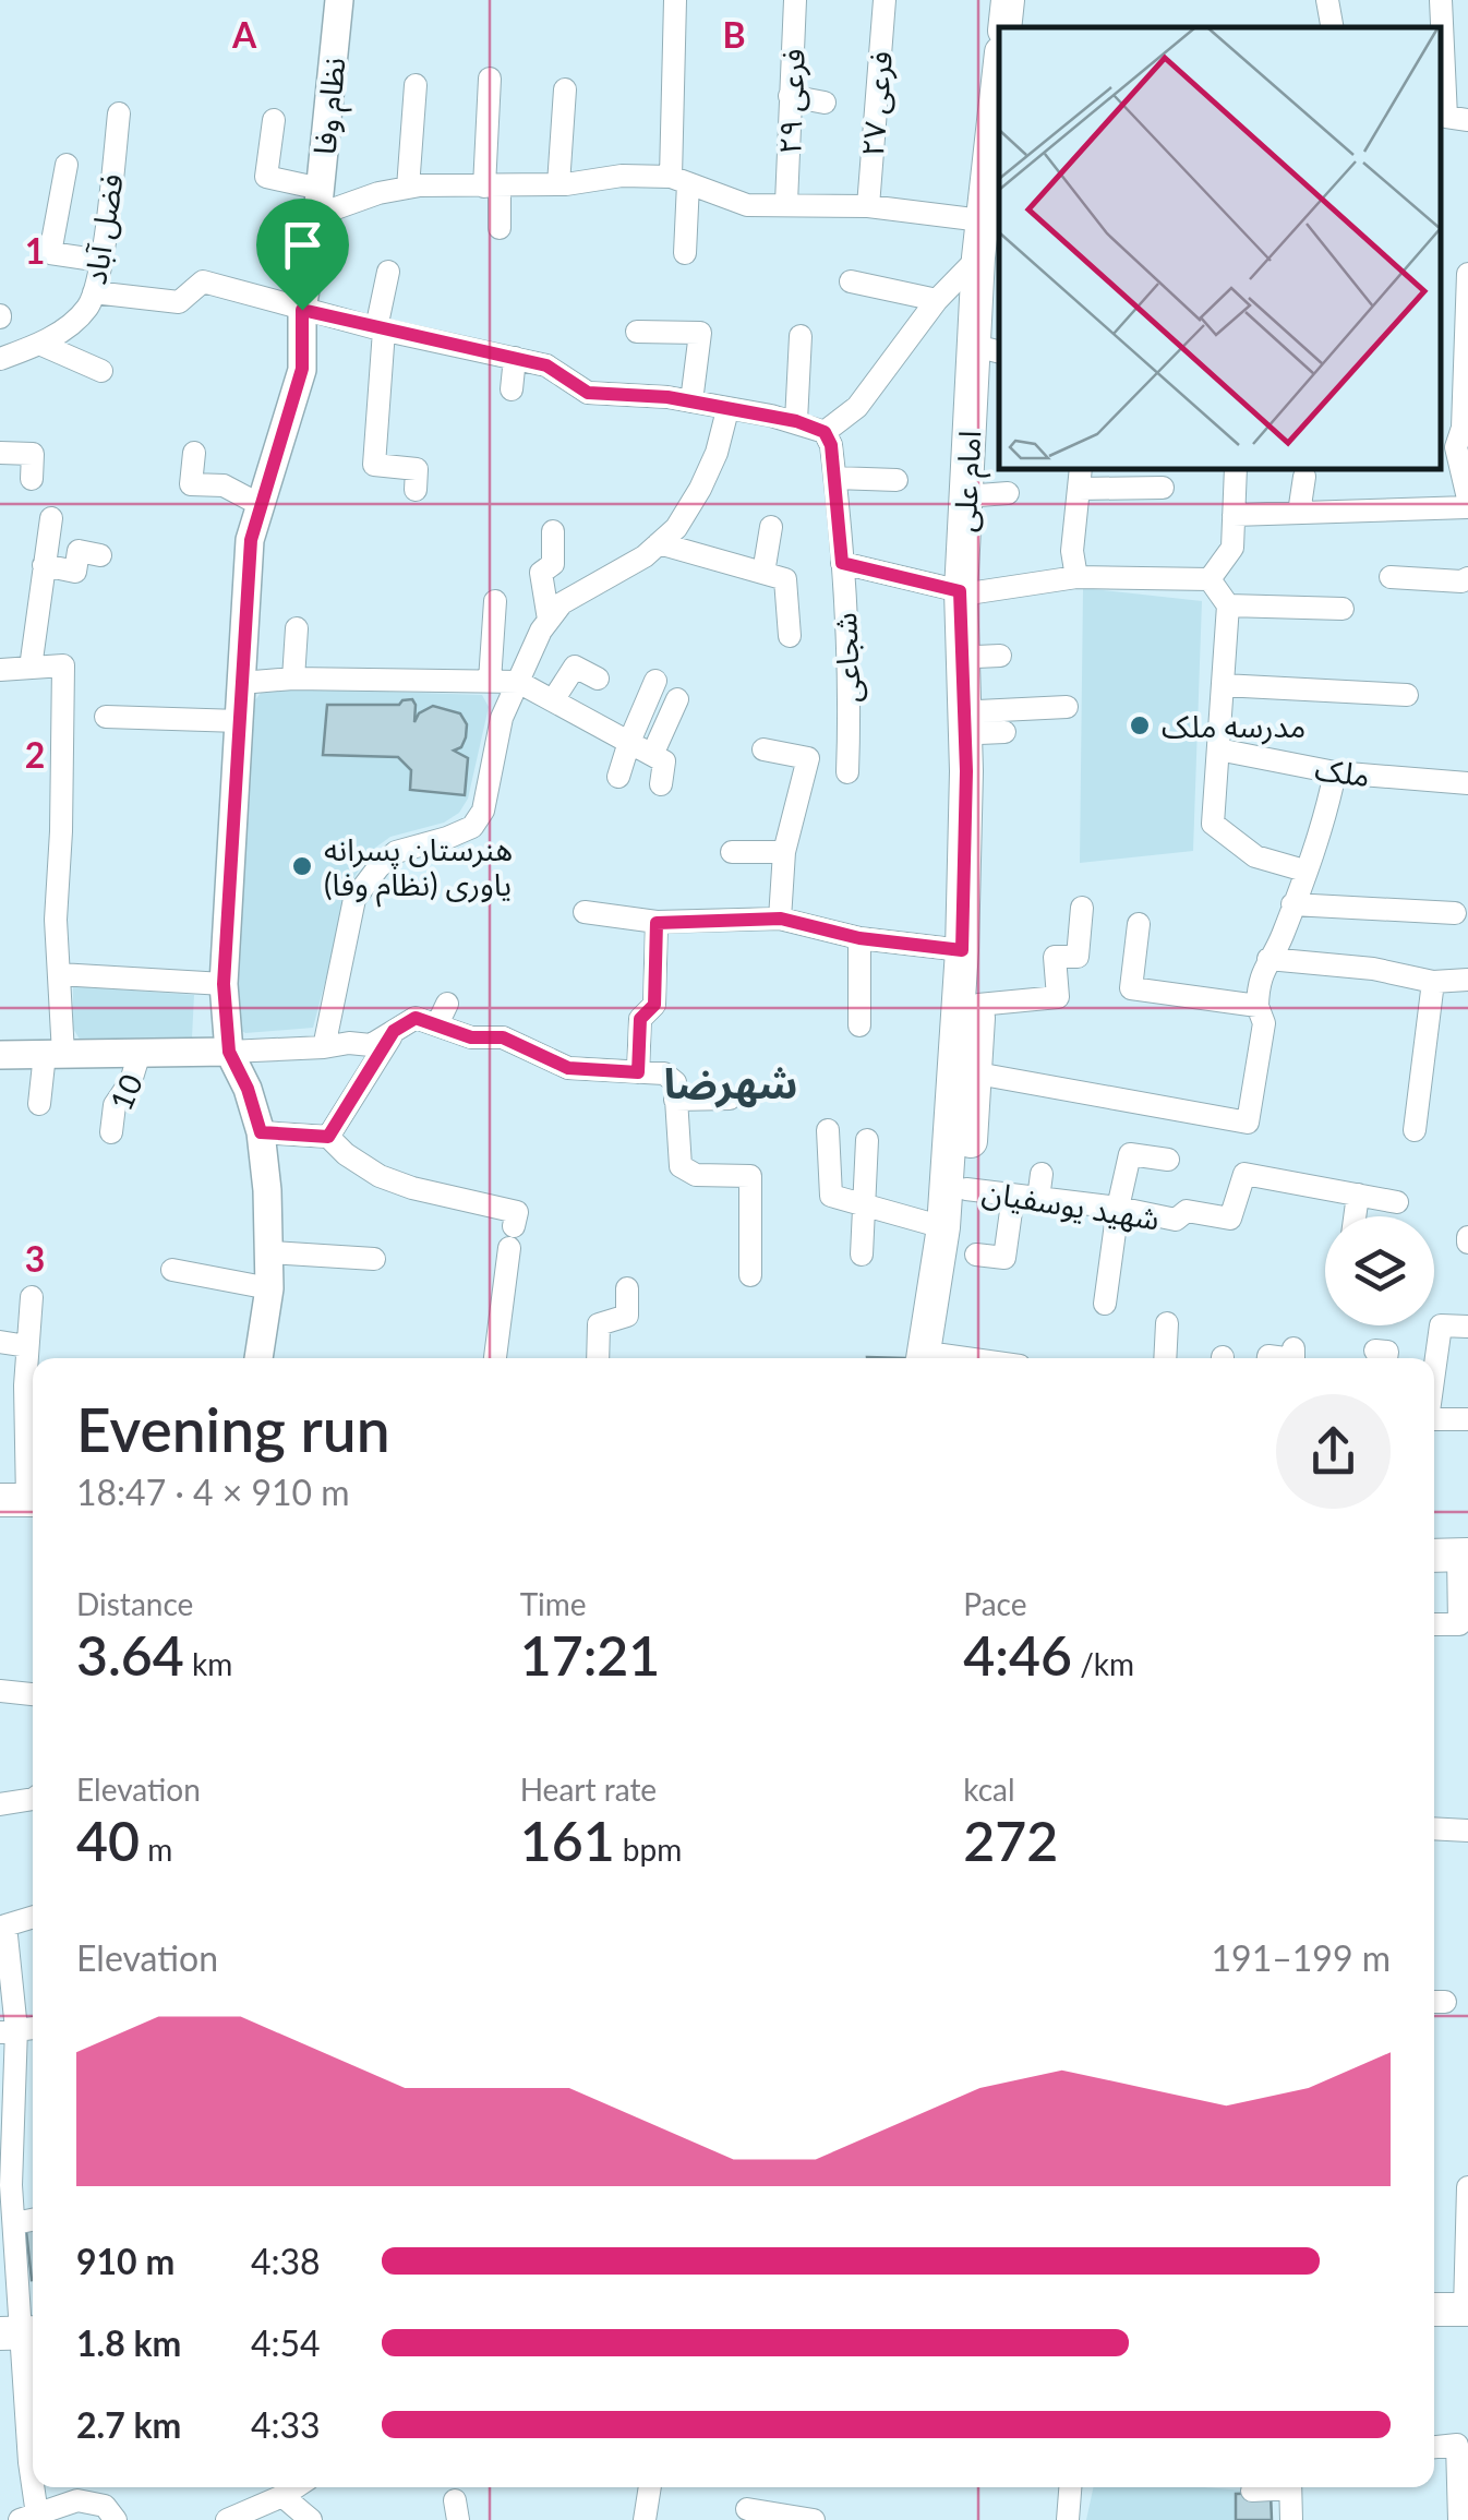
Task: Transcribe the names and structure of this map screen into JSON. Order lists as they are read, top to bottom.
{
  "streets": {
    "main road": ["امام علی"],
    "street": [
      "فرعی ۲۹",
      "فرعی ۲۷",
      "نظام وفا",
      "فضل آباد",
      "شجاعی",
      "ملک",
      "10",
      "شهید یوسفیان"
    ]
  },
  "districts": ["شهرضا"],
  "places": ["مدرسه ملک", "هنرستان پسرانه یاوری (نظام وفا)"],
  "page": {
    "heading": ["Evening run", "18:47 · 4 × 910 m"],
    "stats": [
      ["Distance", "3.64 km"],
      ["Time", "17:21"],
      ["Pace", "4:46 /km"],
      ["Elevation", "40 m"],
      ["Heart rate", "161 bpm"],
      ["kcal", "272"]
    ],
    "chart": ["Elevation", "191–199 m"],
    "list": [
      {
        "name": "910 m",
        "note": "4:38"
      },
      {
        "name": "1.8 km",
        "note": "4:54"
      },
      {
        "name": "2.7 km",
        "note": "4:33"
      }
    ]
  },
  "grid": {
    "columns": ["A", "B"],
    "rows": ["1", "2", "3"]
  }
}
